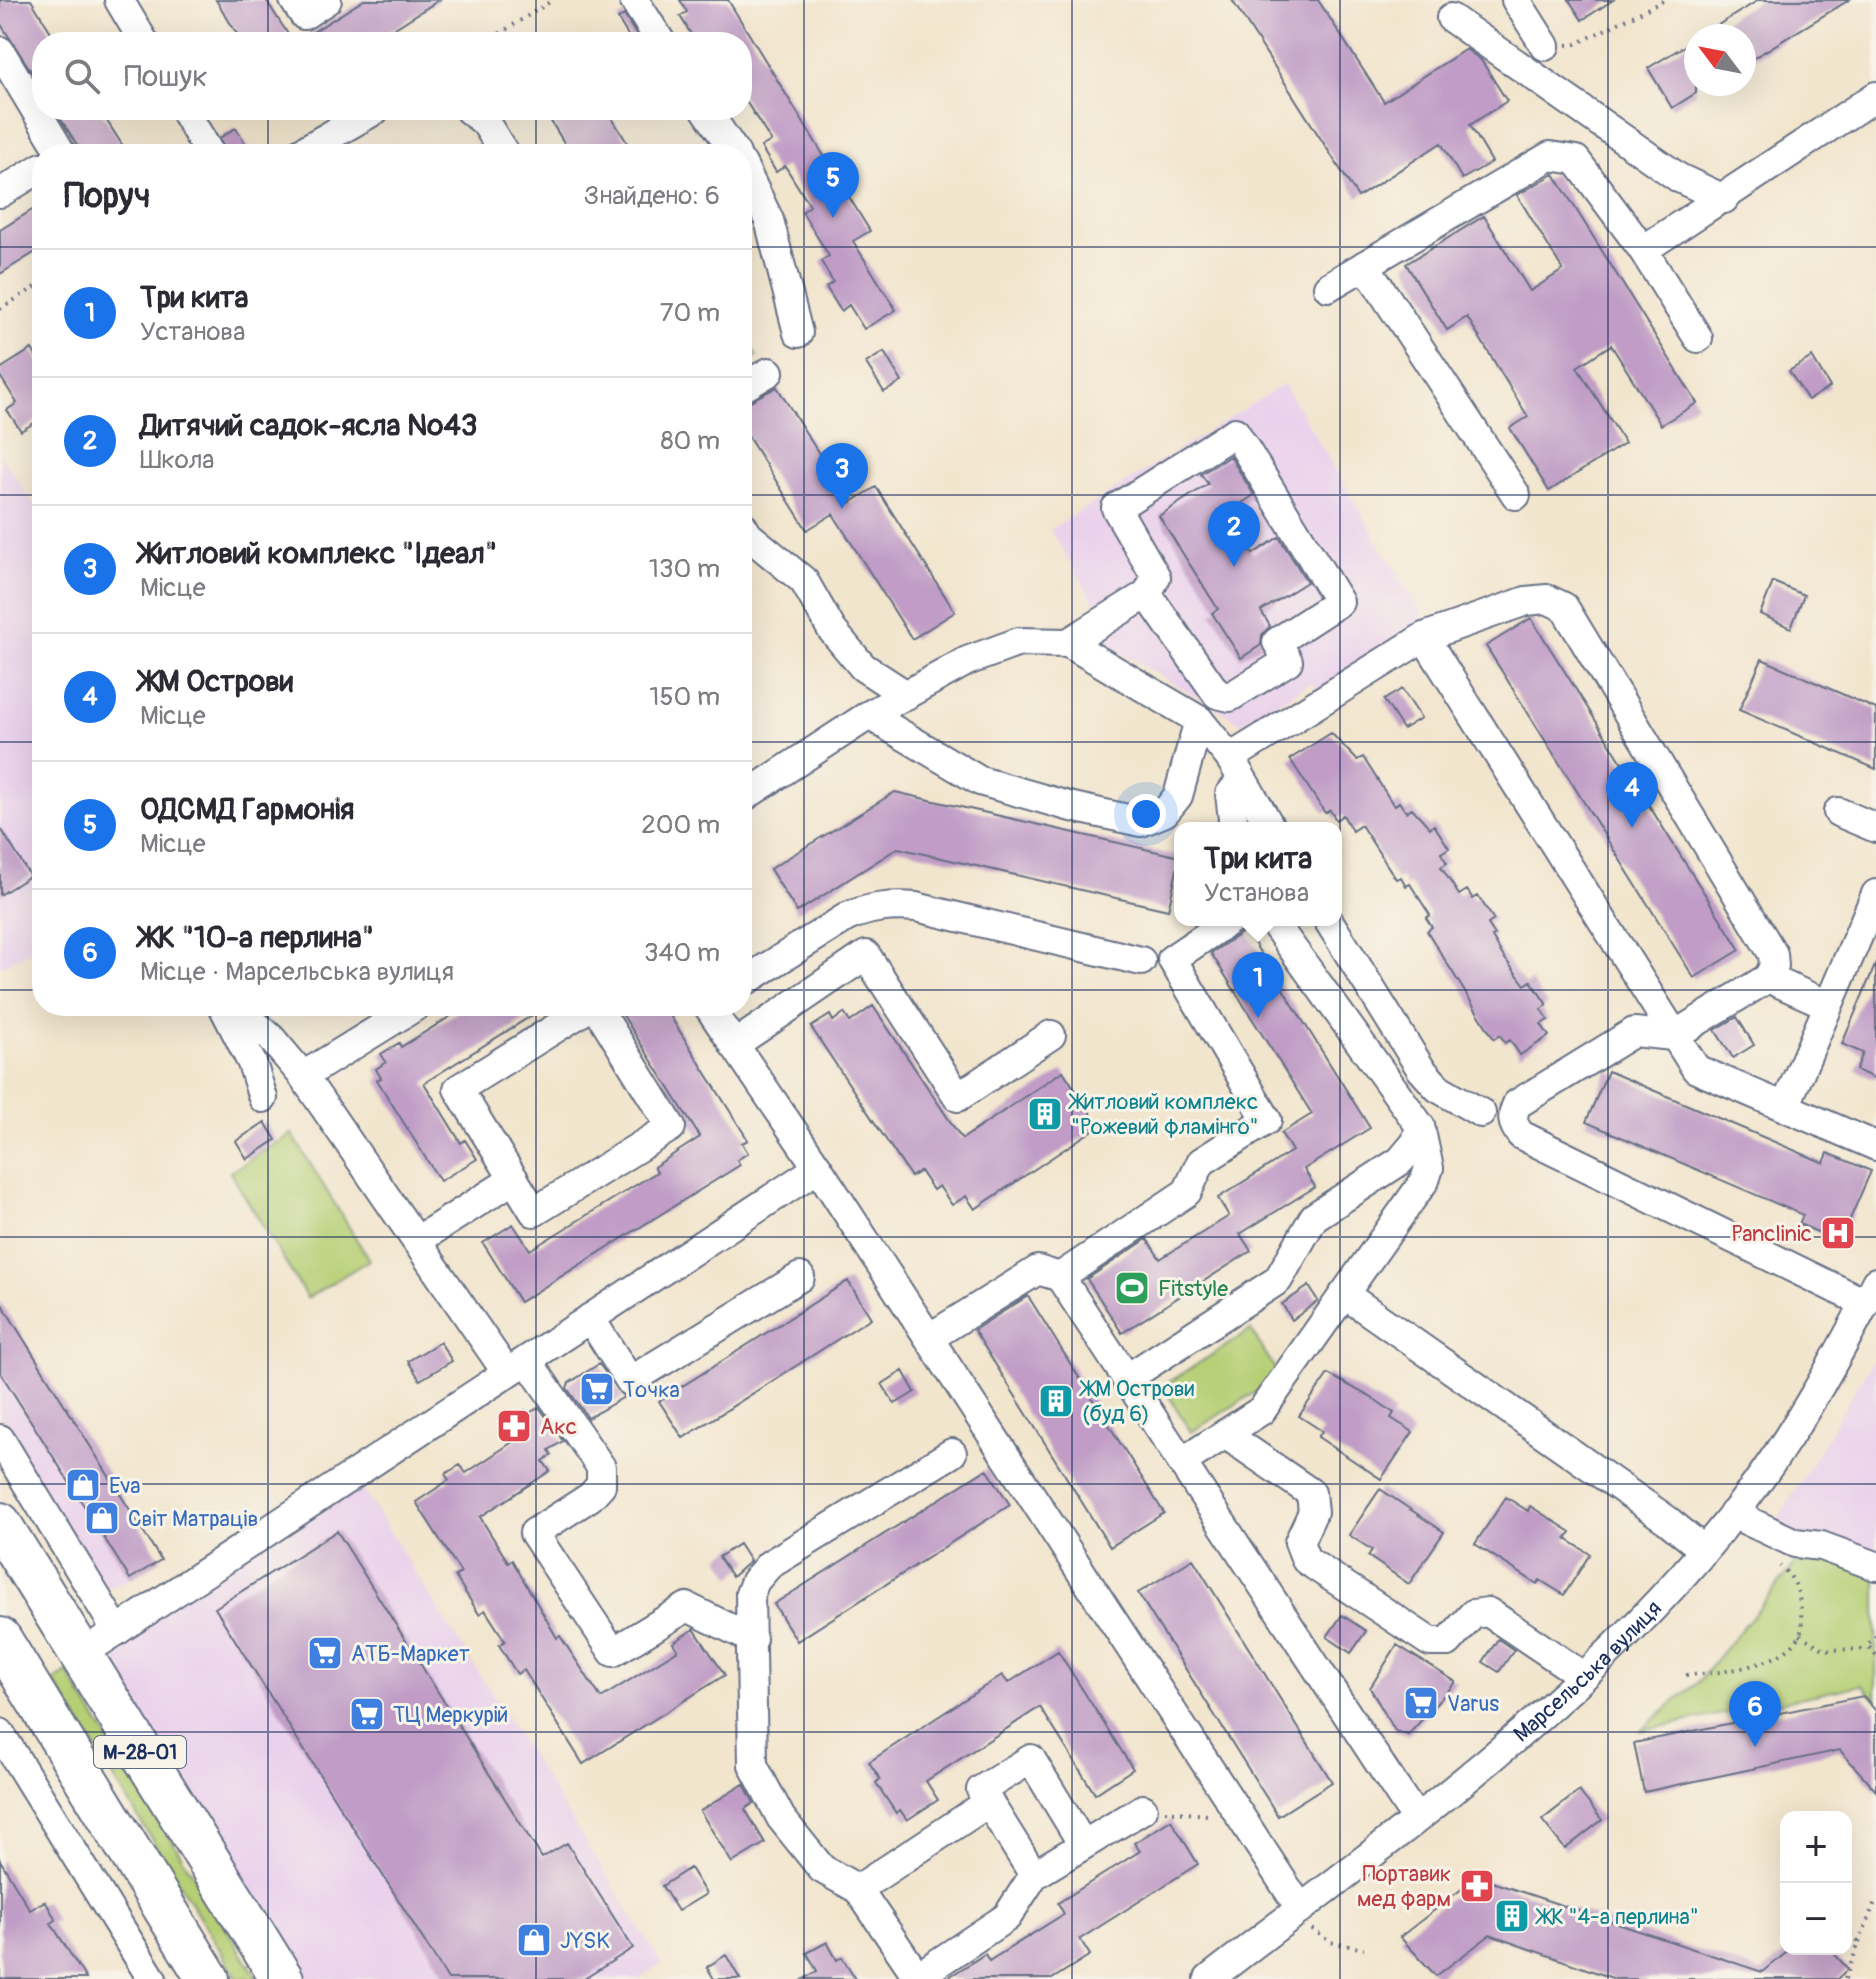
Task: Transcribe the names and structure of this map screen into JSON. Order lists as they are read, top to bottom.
{
  "streets": {
    "highway": ["М-28-01"],
    "street": ["Марсельська вулиця"]
  },
  "places": {
    "building": ["Житловий комплекс \"Рожевий фламінго\"", "ЖМ Острови (буд 6)", "ЖК \"4-а перлина\""],
    "hospital": ["Panclinic"],
    "sports": ["Fitstyle"],
    "supermarket": [
      "Точка",
      "АТБ-Маркет",
      "Varus",
      "ТЦ Меркурій"
    ],
    "pharmacy": ["Акс", "Портавик мед фарм"],
    "shop": ["Eva", "Світ Матраців", "JYSK"]
  },
  "north": "top left",
  "page": {
    "search": "Пошук",
    "heading": ["Поруч", "Знайдено: 6"],
    "pins": [
      "5",
      "3",
      "2",
      "4",
      "1",
      "6"
    ],
    "list": [
      {
        "mark": "1",
        "name": "Три кита",
        "note": "Установа",
        "value": "70 m"
      },
      {
        "mark": "2",
        "name": "Дитячий садок-ясла №43",
        "note": "Школа",
        "value": "80 m"
      },
      {
        "mark": "3",
        "name": "Житловий комплекс \"Ідеал\"",
        "note": "Місце",
        "value": "130 m"
      },
      {
        "mark": "4",
        "name": "ЖМ Острови",
        "note": "Місце",
        "value": "150 m"
      },
      {
        "mark": "5",
        "name": "ОДСМД Гармонія",
        "note": "Місце",
        "value": "200 m"
      },
      {
        "mark": "6",
        "name": "ЖК \"10-а перлина\"",
        "note": "Місце · Марсельська вулиця",
        "value": "340 m"
      }
    ],
    "popup": ["Три кита", "Установа"],
    "map_buttons": ["+", "−"]
  }
}
